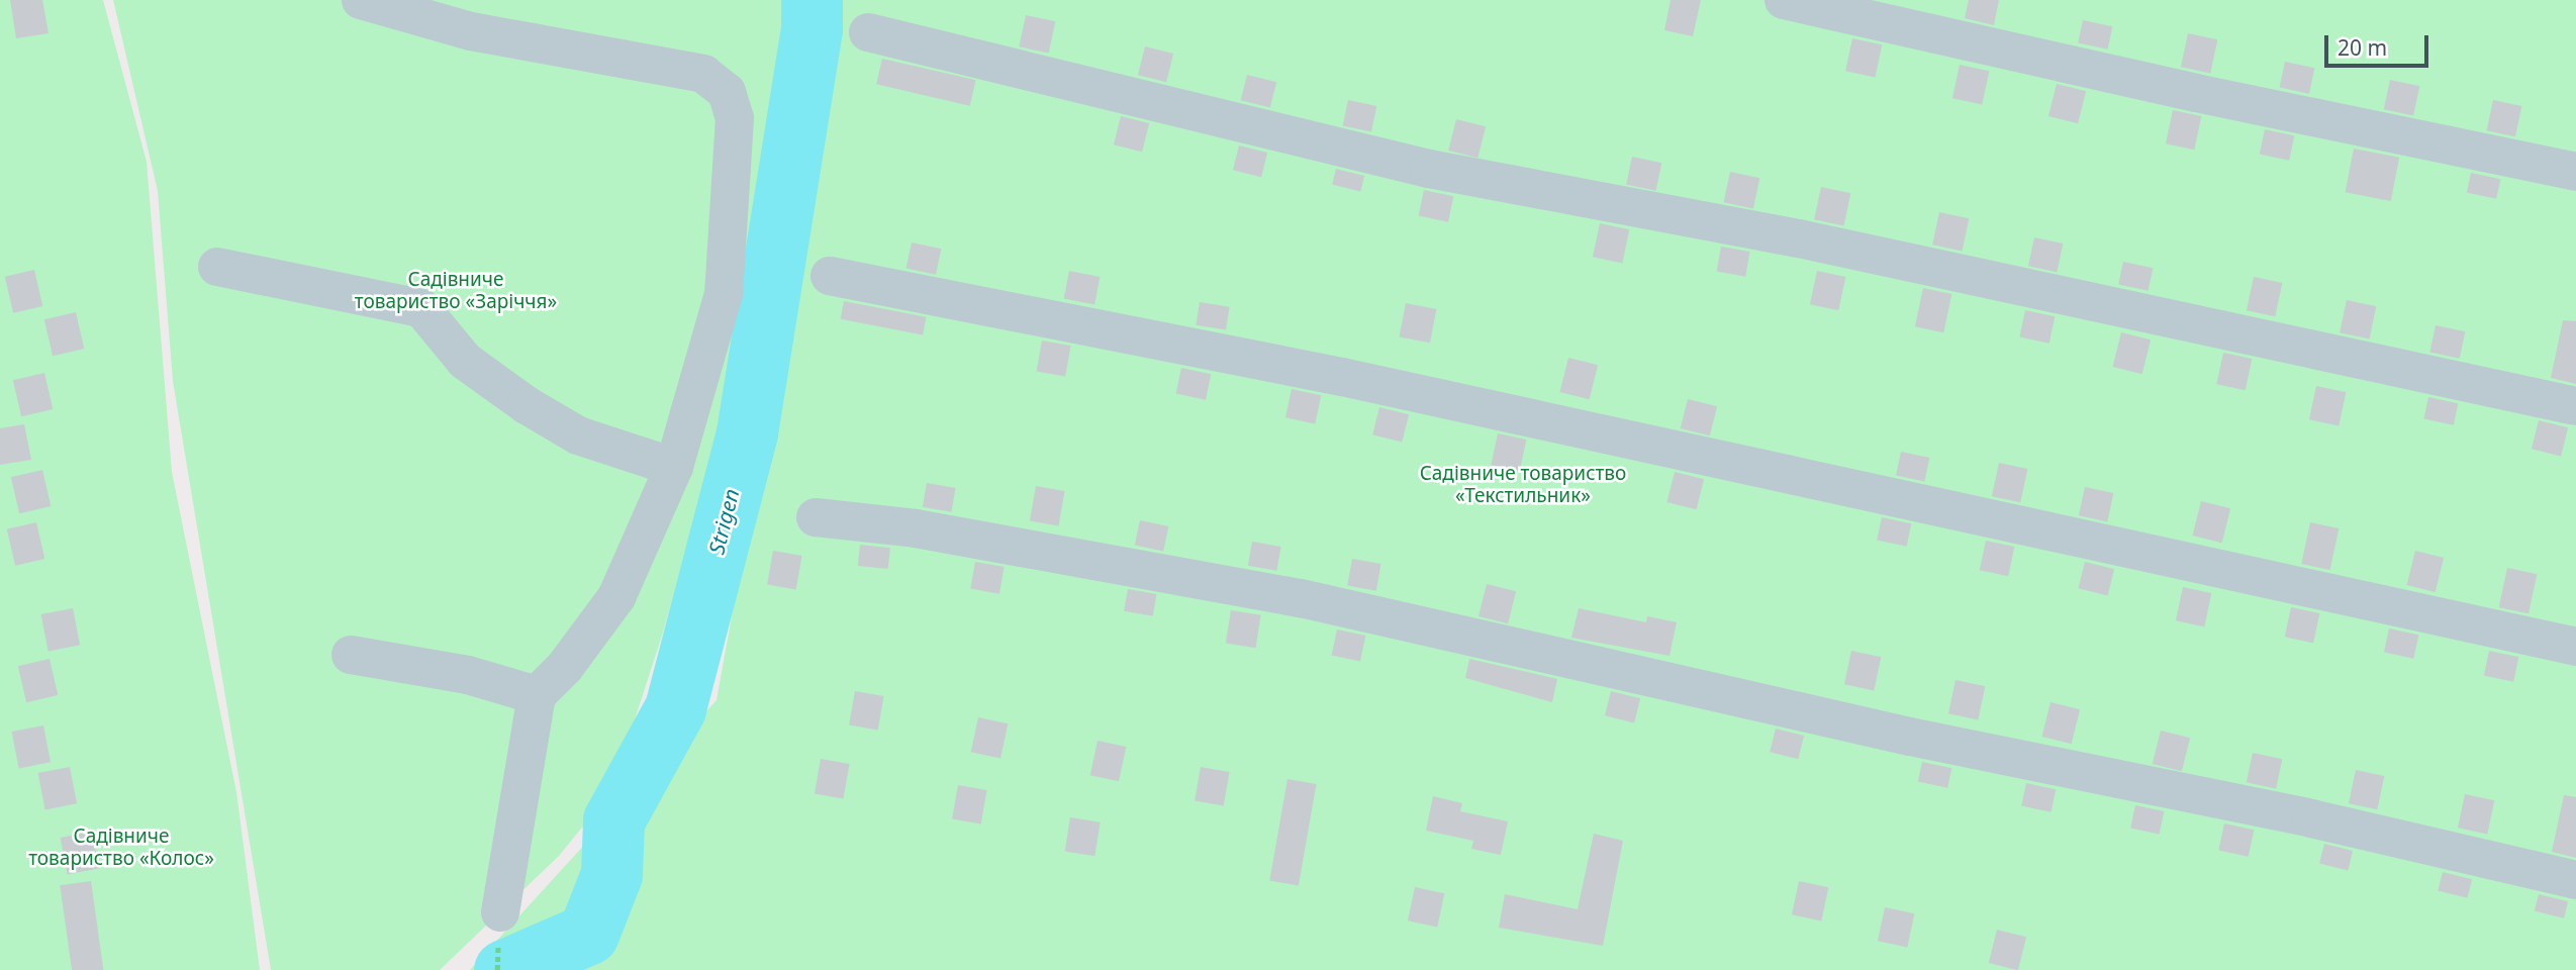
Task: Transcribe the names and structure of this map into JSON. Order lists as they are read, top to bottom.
{
  "water": ["Strigen"],
  "parks": ["Садівниче товариство «Заріччя»", "Садівниче товариство «Текстильник»", "Садівниче товариство «Колос»"],
  "scale_bar": "20 m"
}
